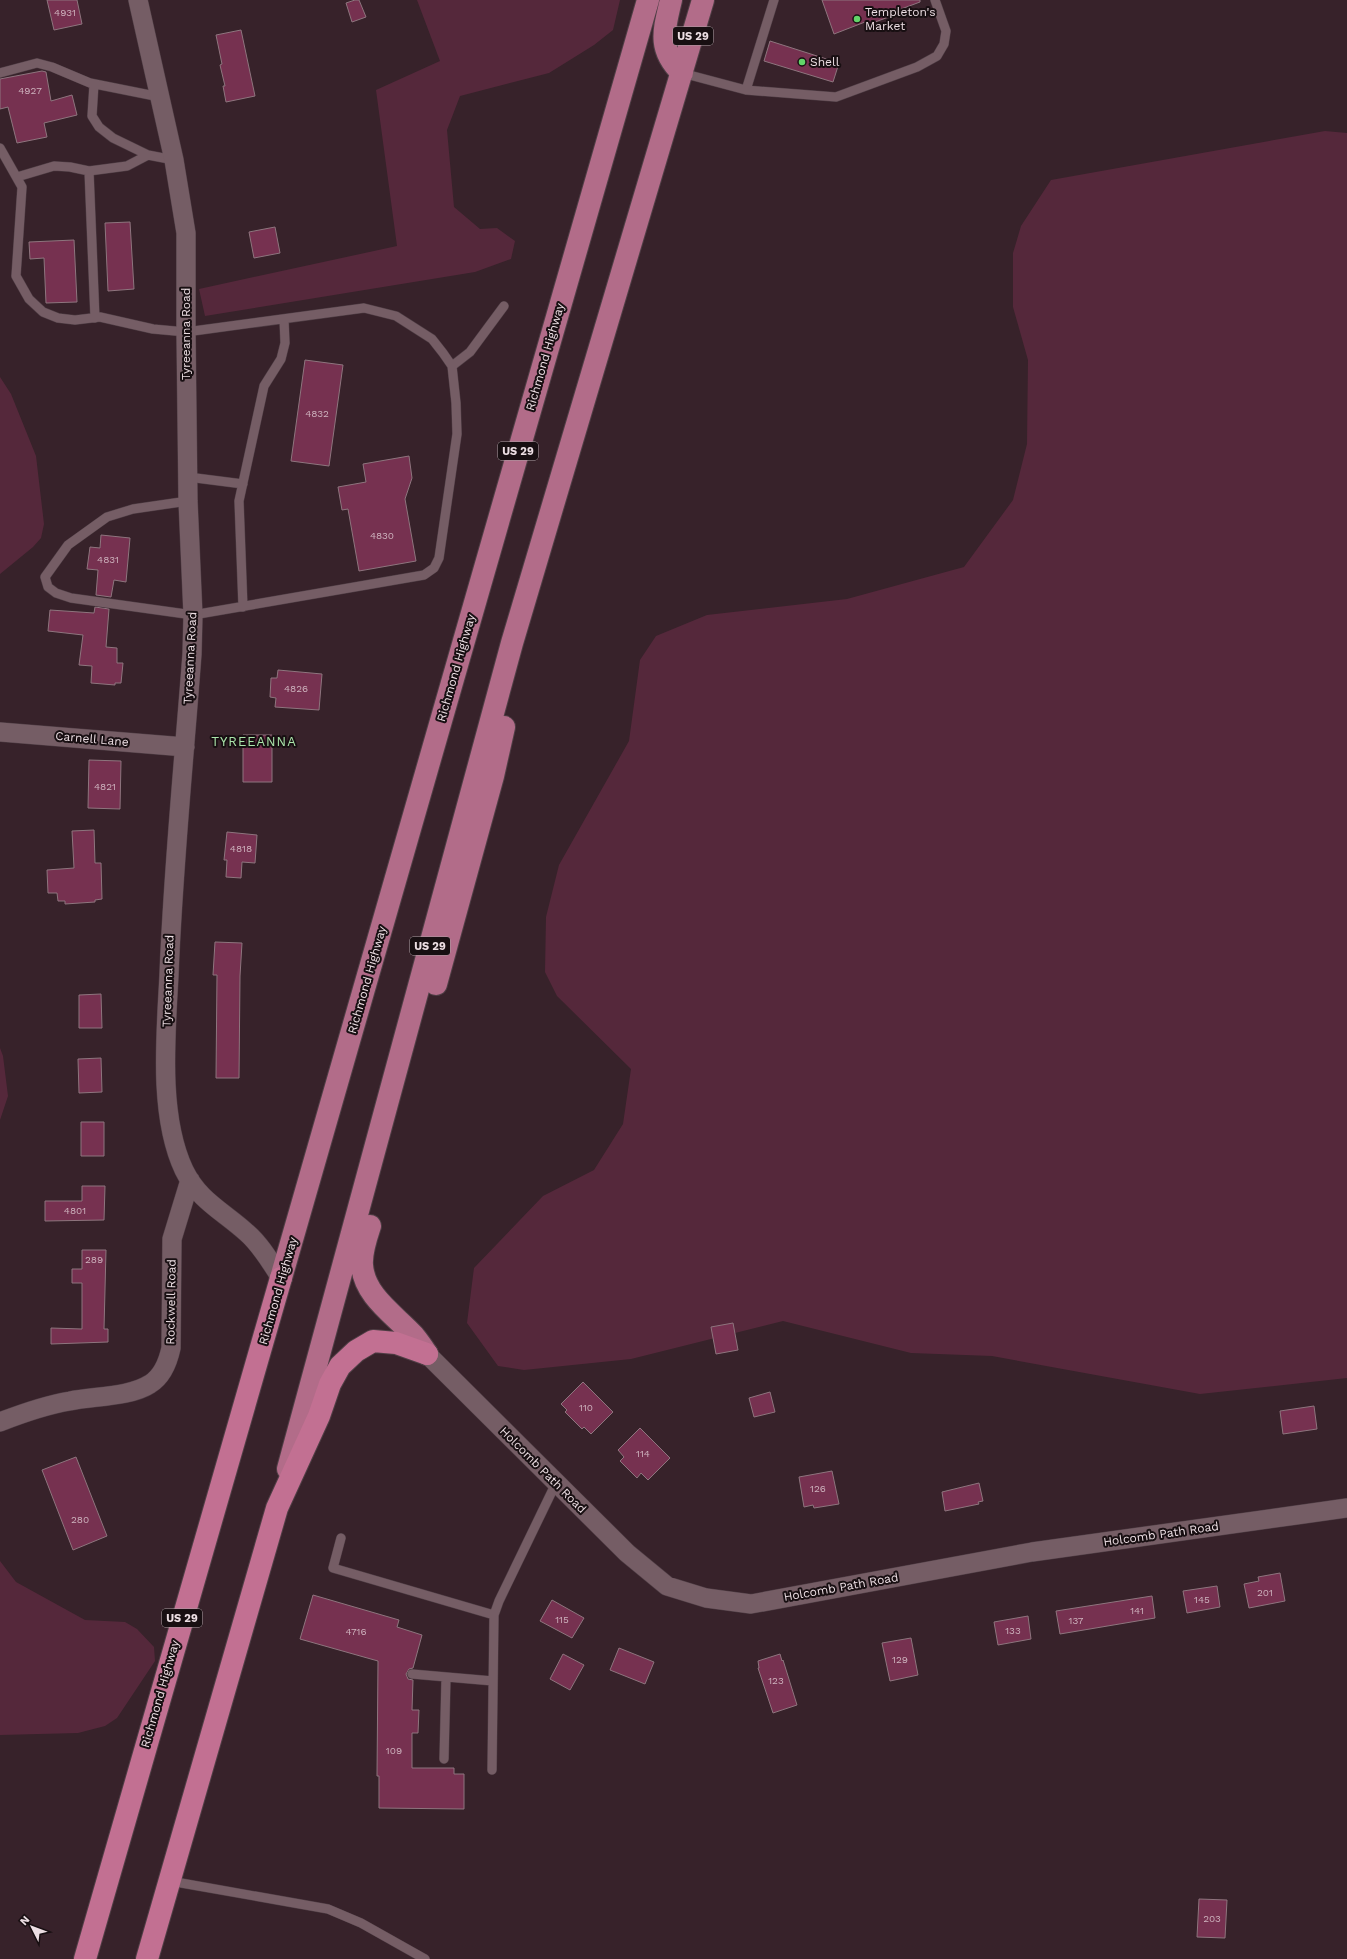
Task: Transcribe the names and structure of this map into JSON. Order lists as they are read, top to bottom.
{
  "streets": {
    "highway": ["US 29", "Richmond Highway"],
    "street": [
      "Tyreeanna Road",
      "Carnell Lane",
      "Rockwell Road",
      "Holcomb Path Road"
    ]
  },
  "crossings": [
    ["Tyreeanna Road", "Richmond Highway"],
    ["Tyreeanna Road", "Carnell Lane"],
    ["Tyreeanna Road", "Rockwell Road"]
  ],
  "districts": ["TYREEANNA"],
  "places": ["Templeton's Market", "Shell"],
  "house_numbers": [
    "4931",
    "4927",
    "4832",
    "4830",
    "4831",
    "4826",
    "4821",
    "4818",
    "4801",
    "289",
    "110",
    "114",
    "126",
    "280",
    "201",
    "145",
    "141",
    "115",
    "137",
    "133",
    "4716",
    "129",
    "123",
    "109",
    "203"
  ],
  "north": "top left"
}
